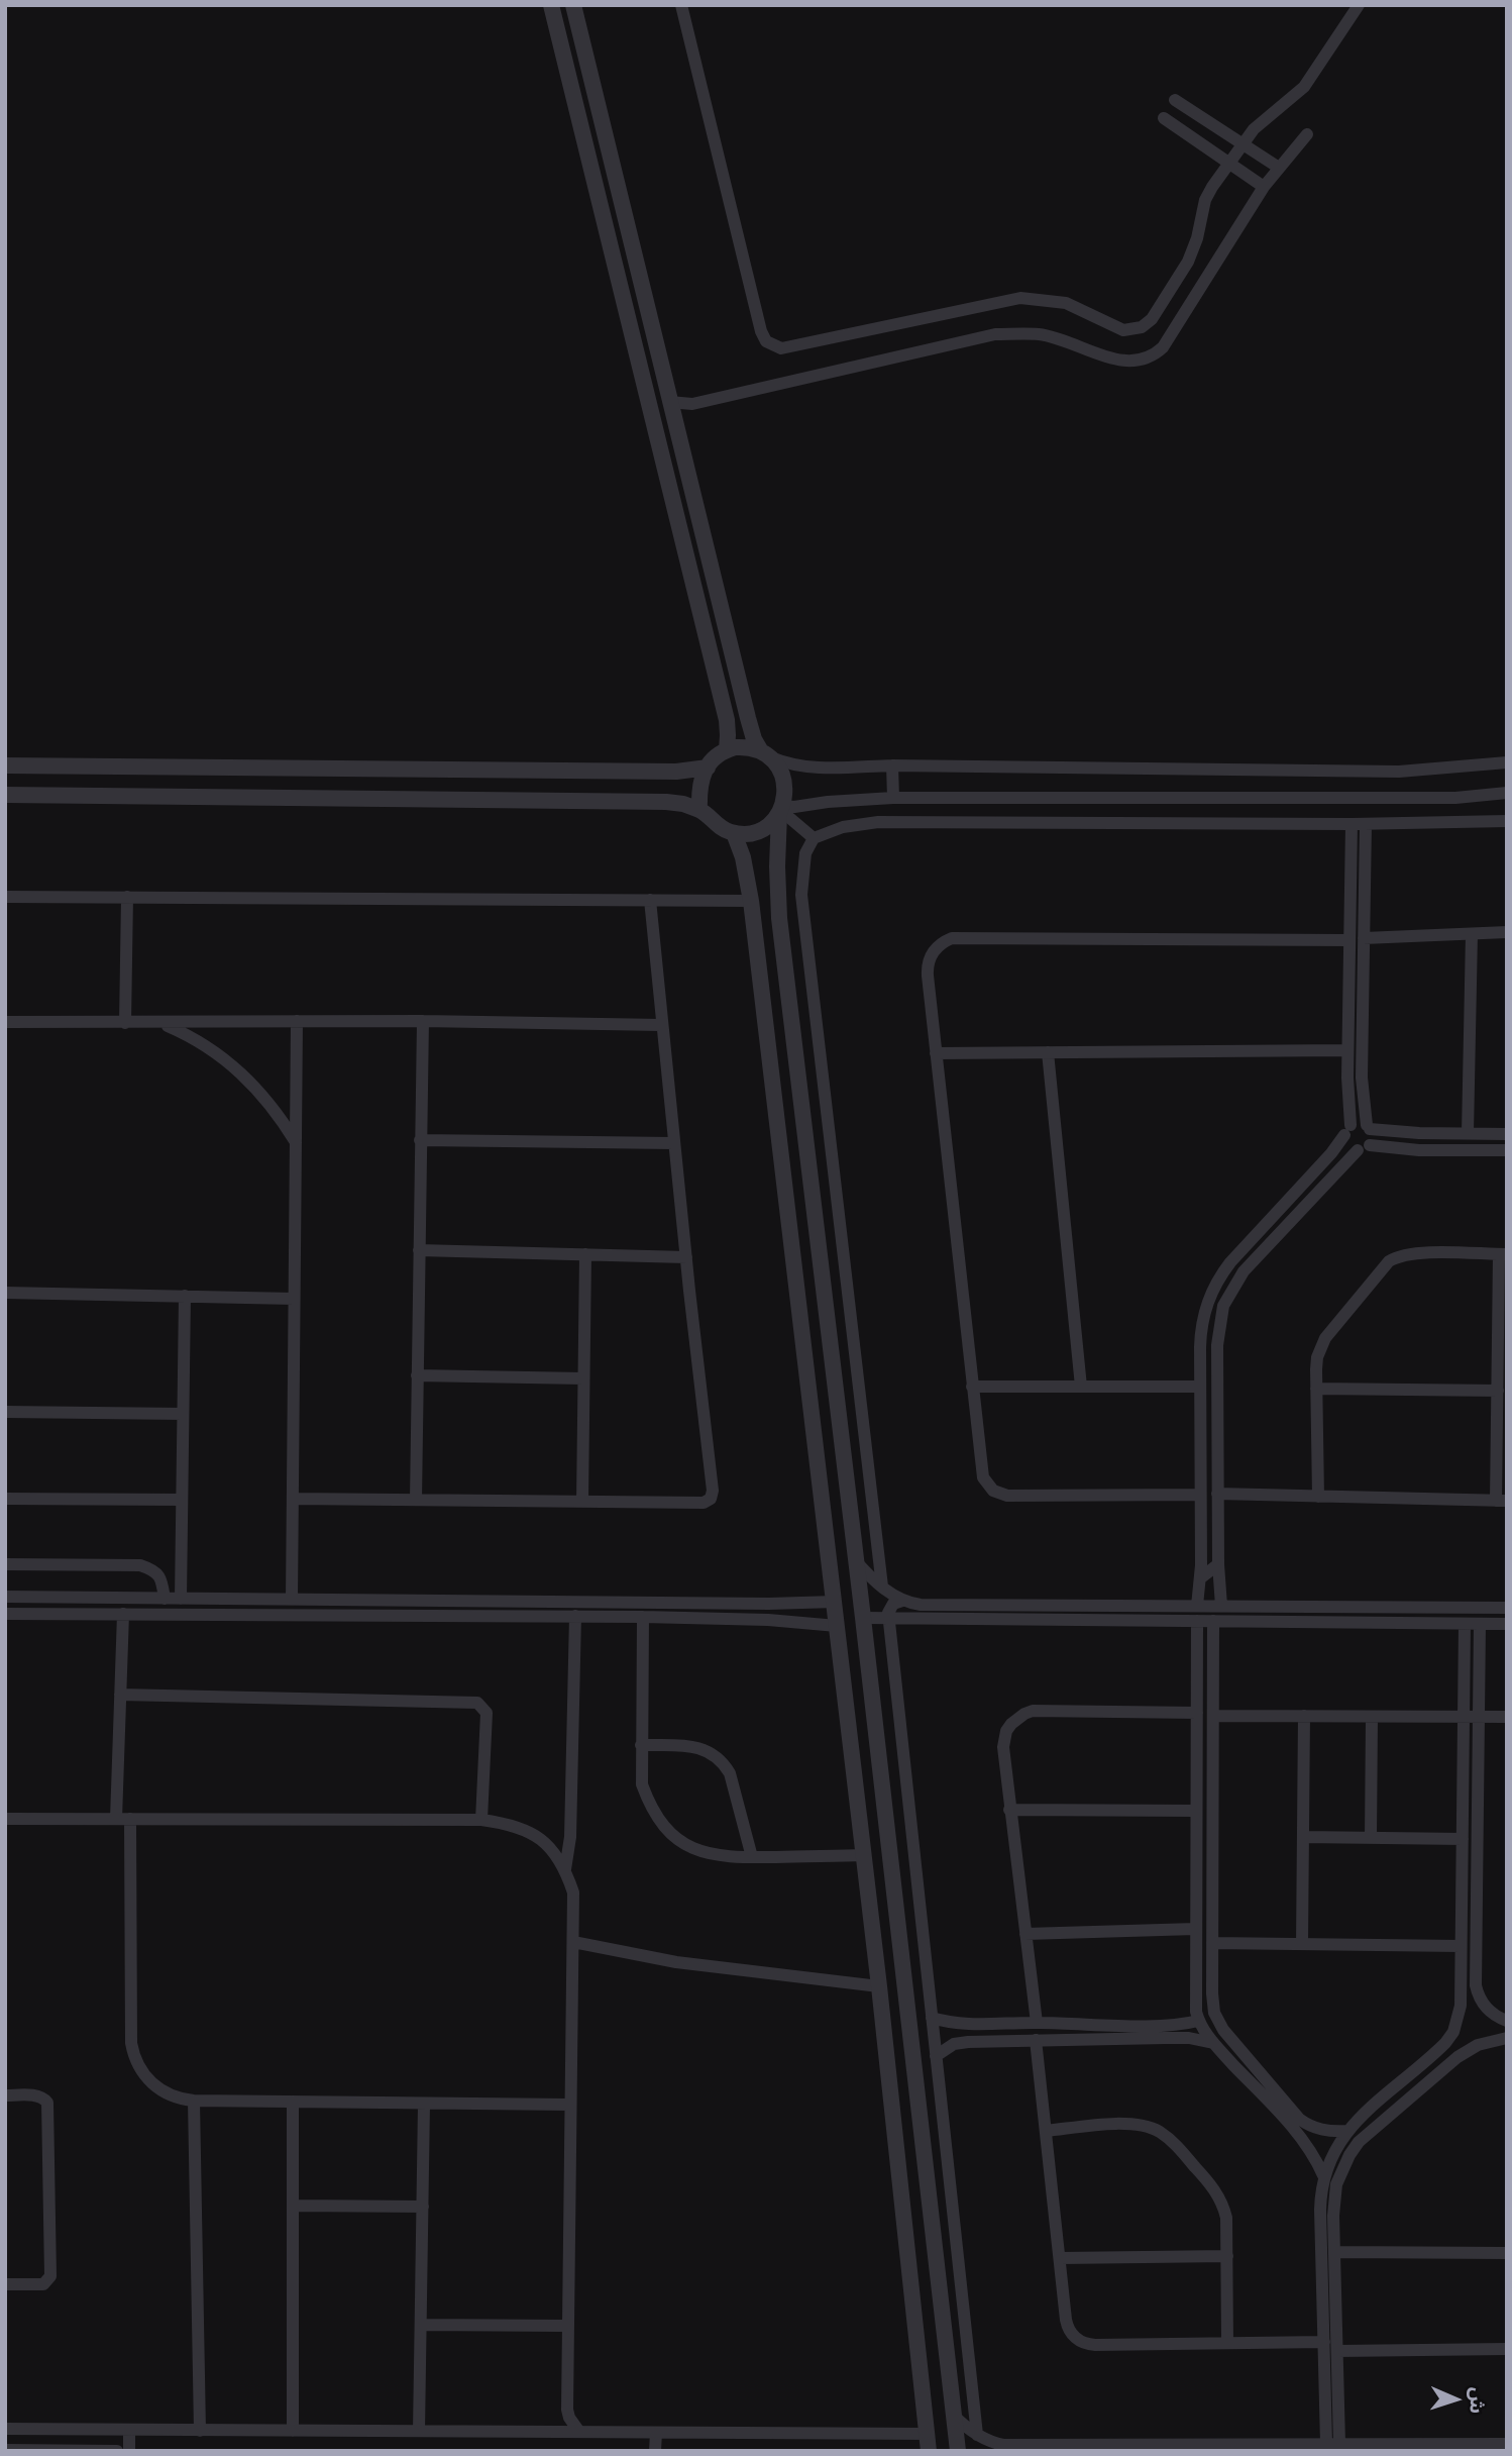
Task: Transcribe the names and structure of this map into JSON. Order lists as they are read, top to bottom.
{
  "north": "right"
}
